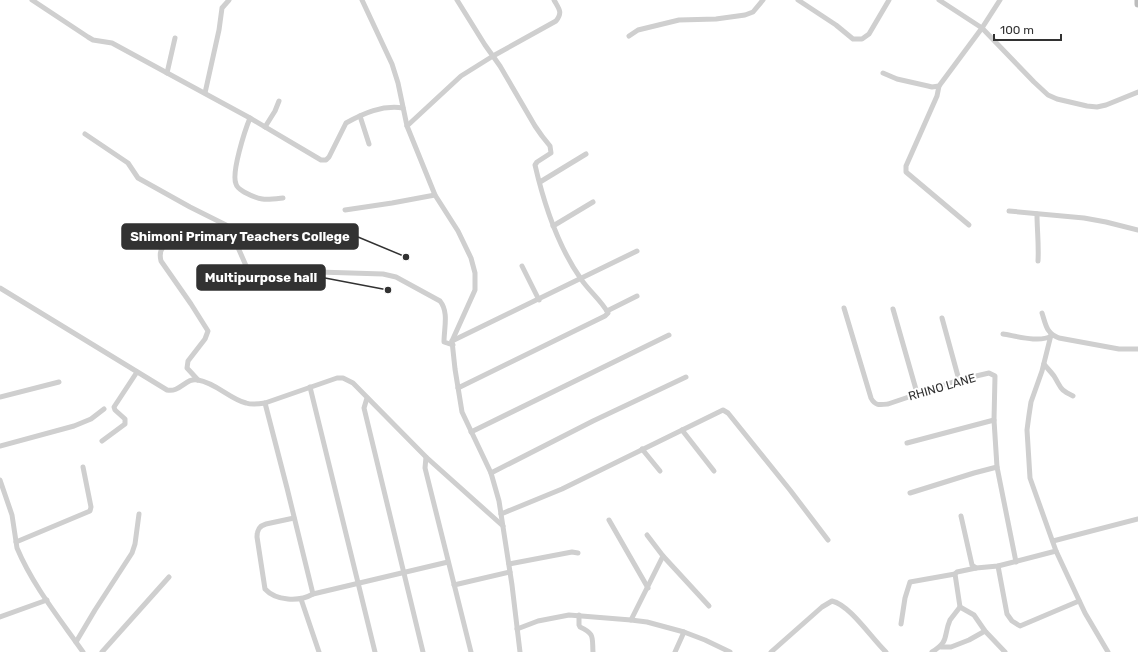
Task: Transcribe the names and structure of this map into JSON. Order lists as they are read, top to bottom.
{
  "streets": {
    "street": ["RHINO LANE"]
  },
  "places": ["Shimoni Primary Teachers College", "Multipurpose hall"],
  "scale_bar": "100 m"
}
